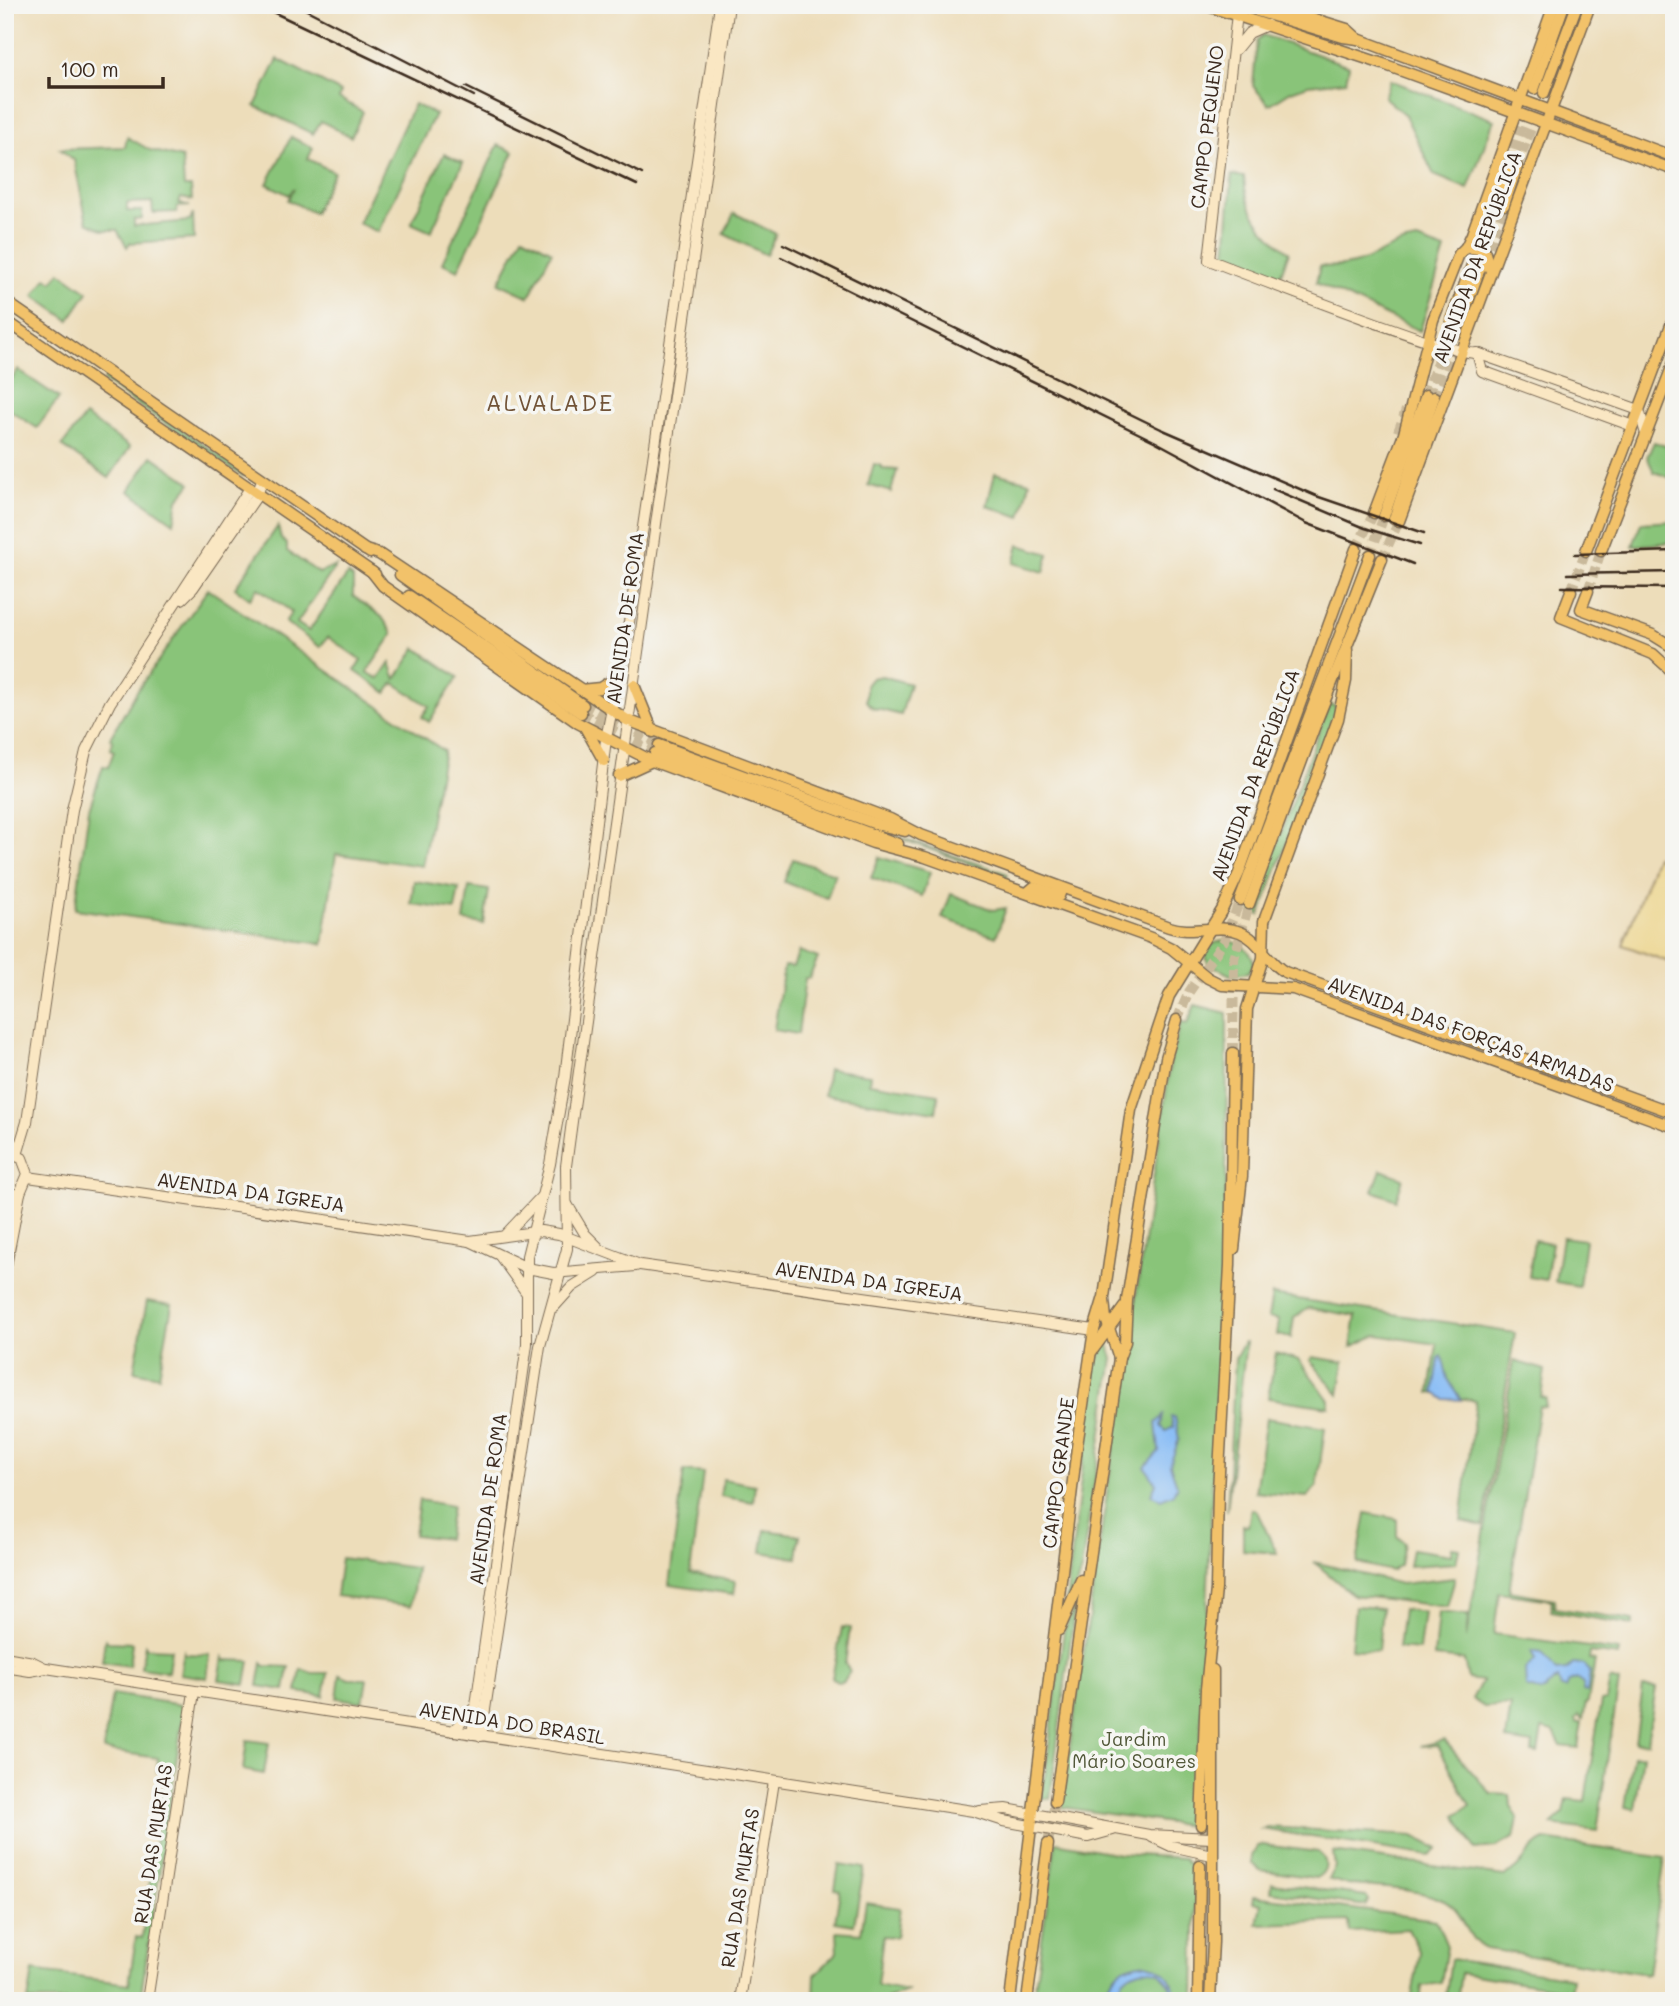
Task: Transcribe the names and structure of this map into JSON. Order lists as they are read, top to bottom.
{
  "streets": {
    "main road": [
      "CAMPO PEQUENO",
      "AVENIDA DA REPÚBLICA",
      "AVENIDA DE ROMA",
      "AVENIDA DAS FORÇAS ARMADAS",
      "AVENIDA DA IGREJA",
      "CAMPO GRANDE",
      "AVENIDA DO BRASIL",
      "RUA DAS MURTAS"
    ]
  },
  "crossings": [
    ["CAMPO PEQUENO", "AVENIDA DA REPÚBLICA"],
    ["AVENIDA DA REPÚBLICA", "AVENIDA DAS FORÇAS ARMADAS"],
    ["AVENIDA DA REPÚBLICA", "CAMPO GRANDE"],
    ["AVENIDA DE ROMA", "AVENIDA DA IGREJA"],
    ["AVENIDA DE ROMA", "AVENIDA DO BRASIL"],
    ["AVENIDA DAS FORÇAS ARMADAS", "CAMPO GRANDE"],
    ["AVENIDA DA IGREJA", "CAMPO GRANDE"],
    ["CAMPO GRANDE", "AVENIDA DO BRASIL"],
    ["AVENIDA DO BRASIL", "RUA DAS MURTAS"]
  ],
  "districts": ["ALVALADE"],
  "parks": ["Jardim Mário Soares"],
  "scale_bar": "100 m"
}
